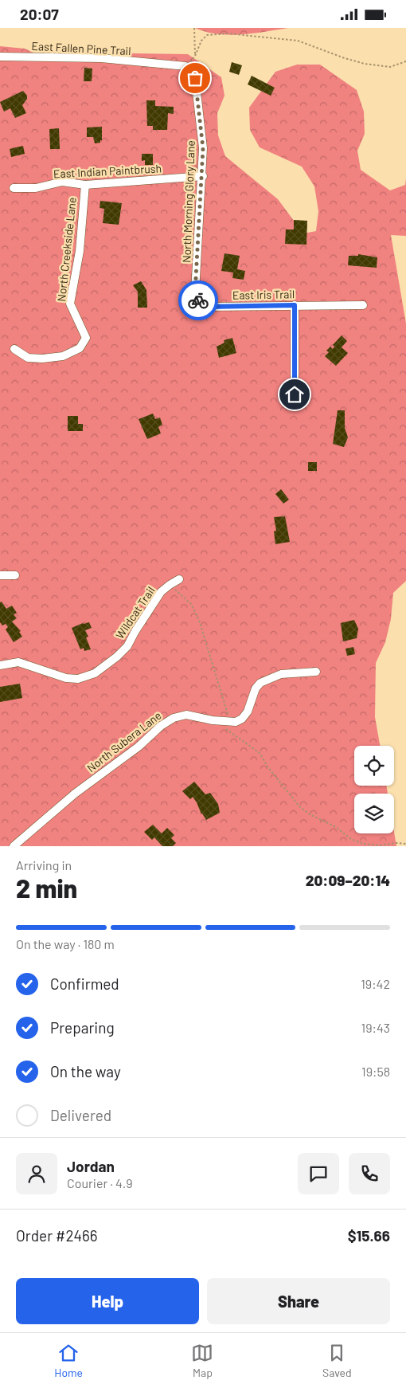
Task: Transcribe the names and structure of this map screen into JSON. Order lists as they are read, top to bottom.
{
  "streets": {
    "street": [
      "East Fallen Pine Trail",
      "East Indian Paintbrush",
      "North Morning Glory Lane",
      "North Creekside Lane",
      "East Iris Trail",
      "Wildcat Trail",
      "North Subera Lane"
    ]
  },
  "crossings": [
    ["East Fallen Pine Trail", "North Morning Glory Lane"],
    ["East Indian Paintbrush", "North Morning Glory Lane"],
    ["East Indian Paintbrush", "North Creekside Lane"],
    ["North Morning Glory Lane", "East Iris Trail"]
  ],
  "page": {
    "status": "20:07",
    "heading": ["2 min", "Arriving in", "20:09–20:14"],
    "panel": [
      "Jordan",
      "Courier · 4.9",
      "Order #2466",
      "$15.66"
    ],
    "bar": "On the way · 180 m",
    "list": [
      ["Confirmed", "19:42"],
      ["Preparing", "19:43"],
      ["On the way", "19:58"],
      "Delivered"
    ],
    "buttons": ["Help", "Share"],
    "tabs": ["Home", "Map", "Saved"]
  }
}
